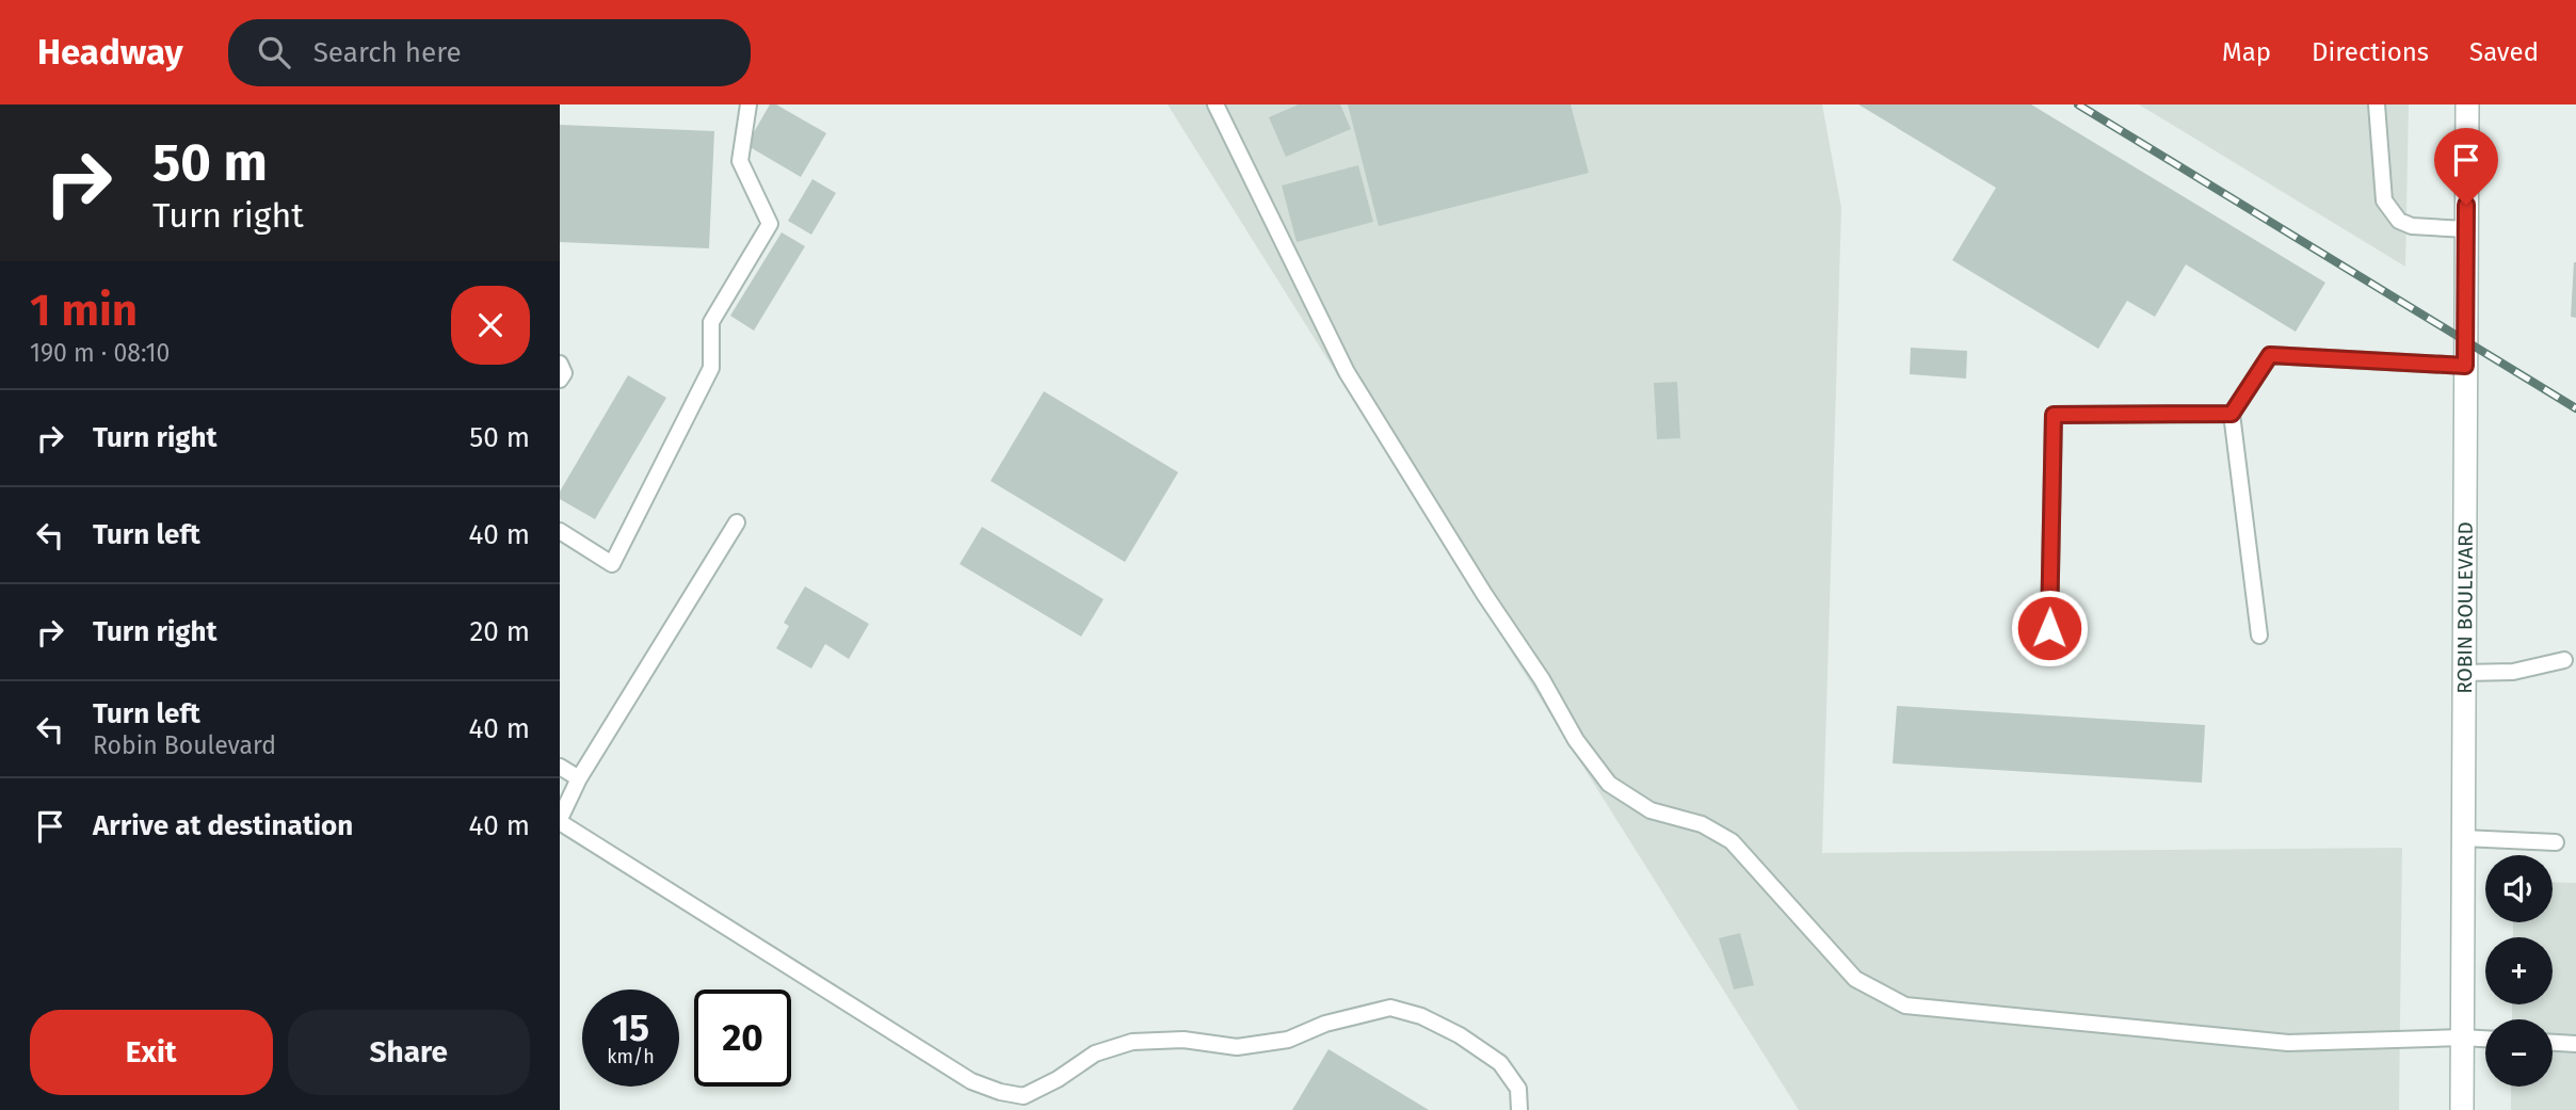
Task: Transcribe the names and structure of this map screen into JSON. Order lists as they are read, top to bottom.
{
  "streets": {
    "street": ["ROBIN BOULEVARD"]
  },
  "page": {
    "header": "Headway",
    "search": "Search here",
    "nav": ["Map", "Directions", "Saved"],
    "turn": ["50 m", "Turn right"],
    "heading": ["1 min", "190 m · 08:10"],
    "list": [
      {
        "name": "Turn right",
        "value": "50 m"
      },
      {
        "name": "Turn left",
        "value": "40 m"
      },
      {
        "name": "Turn right",
        "value": "20 m"
      },
      {
        "name": "Turn left",
        "note": "Robin Boulevard",
        "value": "40 m"
      },
      {
        "name": "Arrive at destination",
        "value": "40 m"
      }
    ],
    "map_buttons": ["+", "−"],
    "speed": "15 km/h",
    "limit": "20",
    "buttons": ["Exit", "Share"]
  }
}
